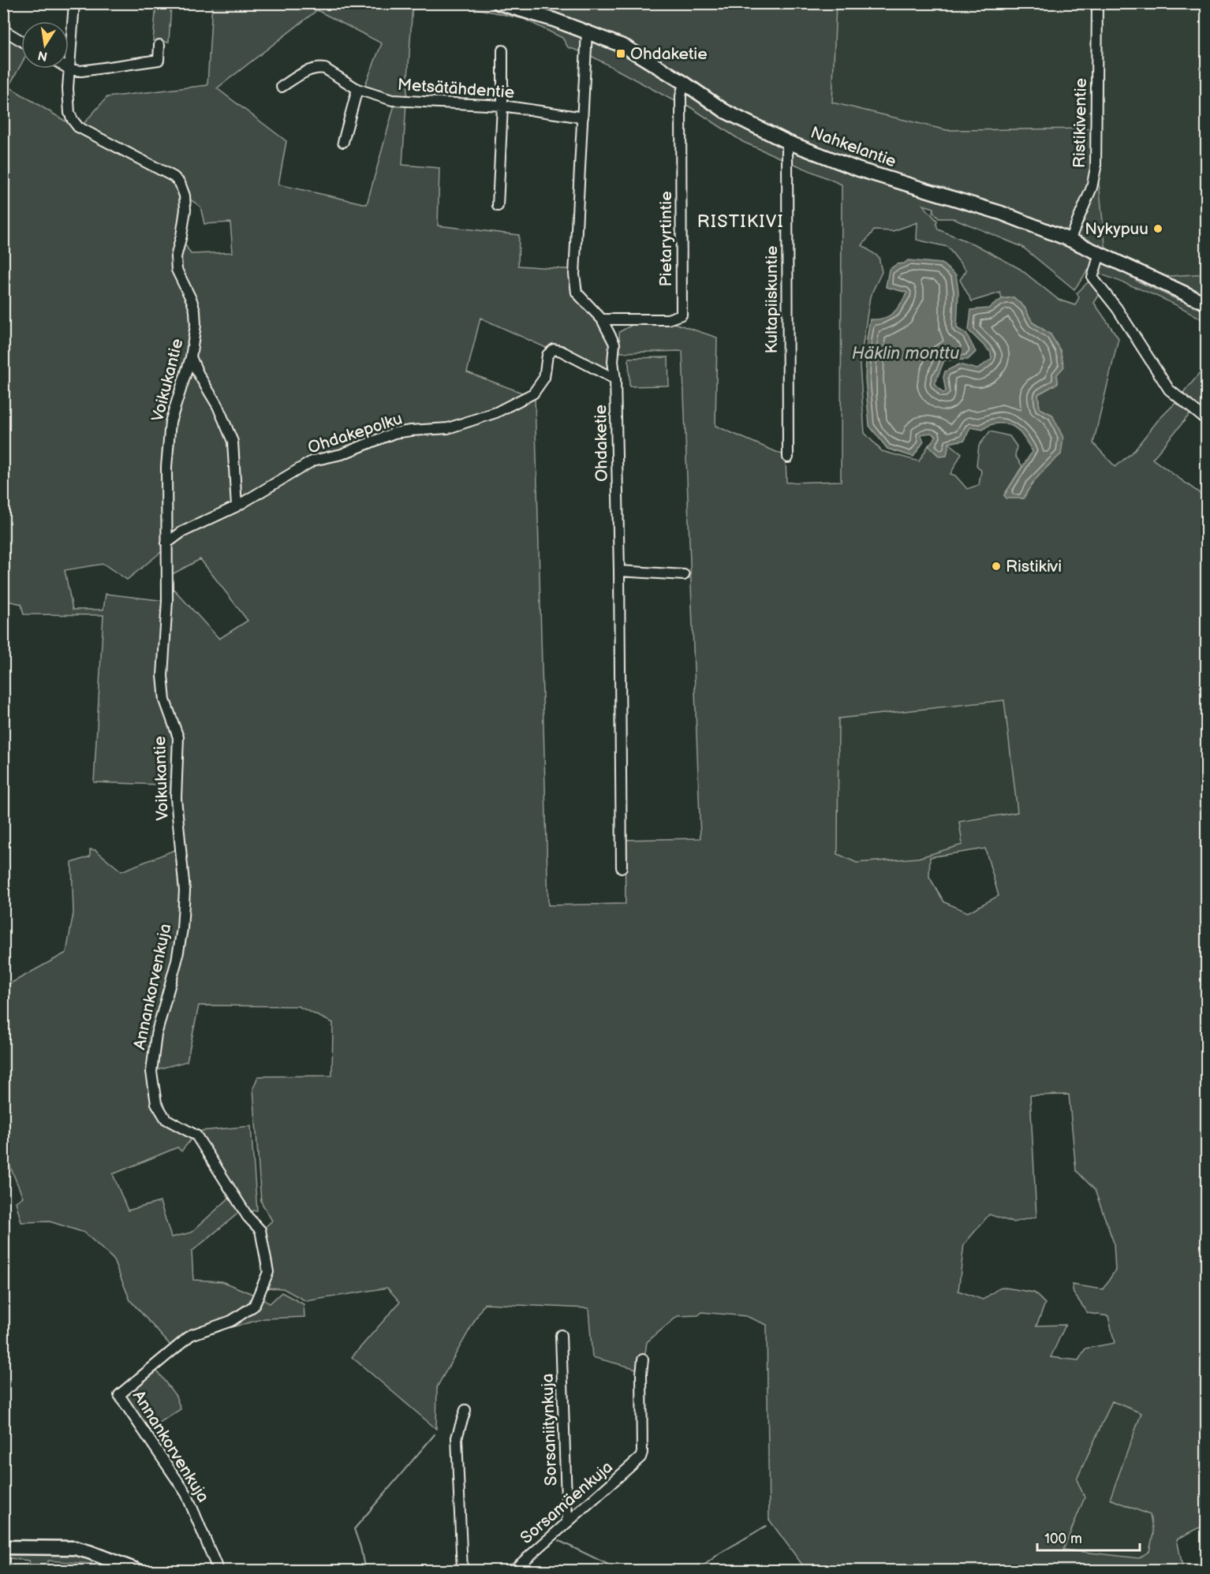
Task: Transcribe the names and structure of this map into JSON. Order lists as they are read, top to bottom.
{
  "streets": {
    "main road": ["Nahkelantie"],
    "street": [
      "Metsätähdentie",
      "Ristikiventie",
      "Pietaryrtintie",
      "Kultapiiskuntie",
      "Voikukantie",
      "Ohdakepolku",
      "Ohdaketie",
      "Annankorvenkuja",
      "Sorsaniitynkuja",
      "Sorsamäenkuja"
    ]
  },
  "crossings": [
    ["Metsätähdentie", "Ohdaketie"],
    ["Ristikiventie", "Nahkelantie"],
    ["Nahkelantie", "Pietaryrtintie"],
    ["Nahkelantie", "Kultapiiskuntie"],
    ["Nahkelantie", "Ohdaketie"],
    ["Pietaryrtintie", "Ohdaketie"],
    ["Voikukantie", "Ohdakepolku"],
    ["Voikukantie", "Annankorvenkuja"],
    ["Ohdakepolku", "Ohdaketie"],
    ["Sorsaniitynkuja", "Sorsamäenkuja"]
  ],
  "districts": ["RISTIKIVI"],
  "water": ["Häklin monttu"],
  "places": {
    "transit": ["Ohdaketie"],
    "other": ["Nykypuu", "Ristikivi"]
  },
  "scale_bar": "100 m",
  "north": "bottom"
}
